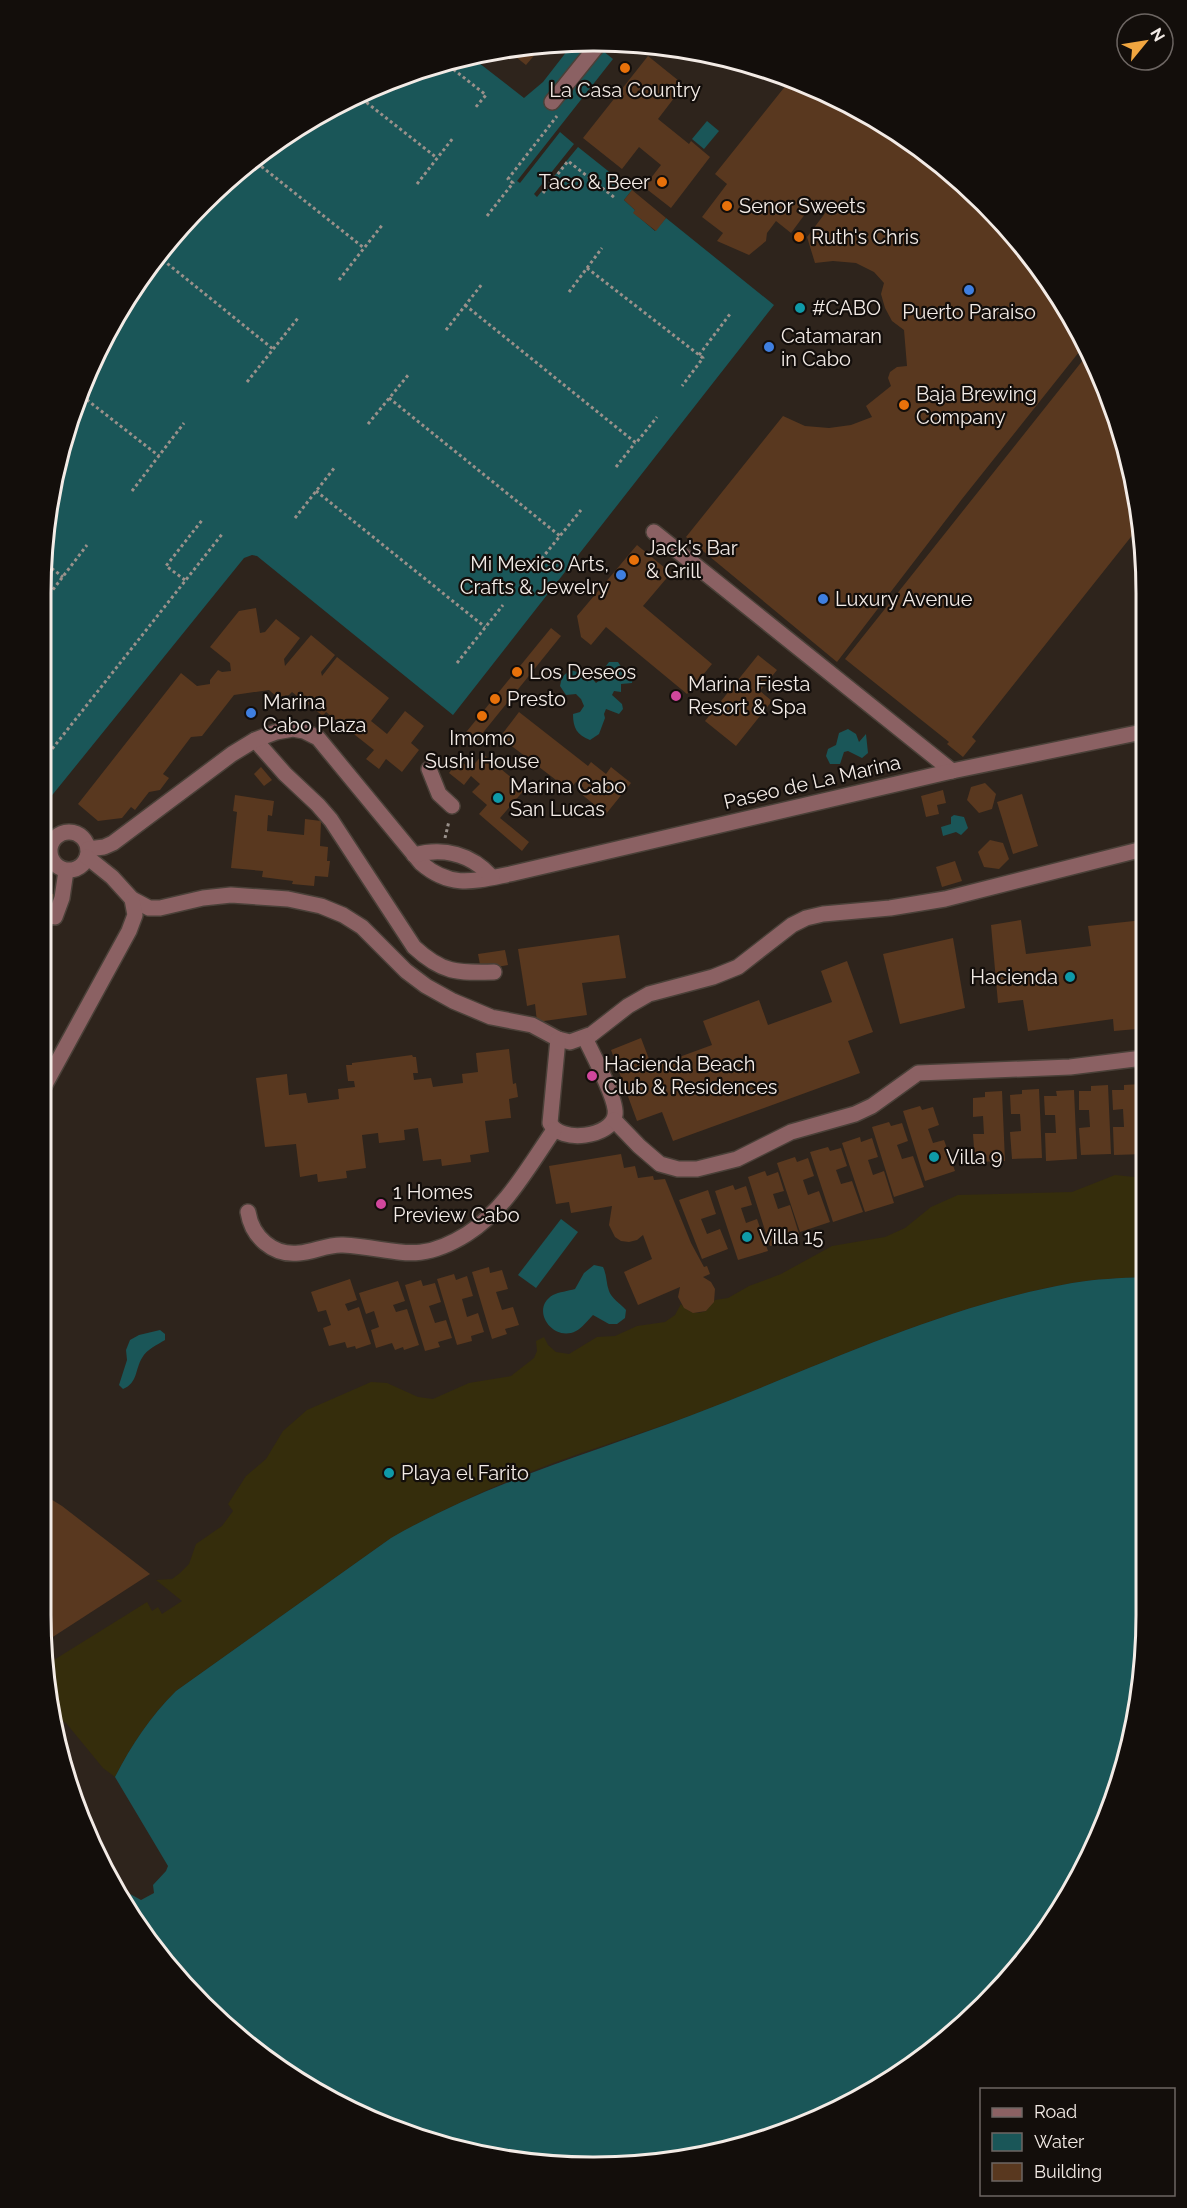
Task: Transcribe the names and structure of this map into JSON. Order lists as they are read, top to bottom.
{
  "streets": {
    "street": ["Paseo de La Marina"]
  },
  "places": [
    "La Casa Country",
    "Taco & Beer",
    "Senor Sweets",
    "Ruth's Chris",
    "Puerto Paraiso",
    "#CABO",
    "Catamaran in Cabo",
    "Baja Brewing Company",
    "Jack's Bar & Grill",
    "Mi Mexico Arts, Crafts & Jewelry",
    "Luxury Avenue",
    "Los Deseos",
    "Marina Fiesta Resort & Spa",
    "Presto",
    "Marina Cabo Plaza",
    "Imomo Sushi House",
    "Marina Cabo San Lucas",
    "Hacienda",
    "Hacienda Beach Club & Residences",
    "Villa 9",
    "1 Homes Preview Cabo",
    "Villa 15",
    "Playa el Farito"
  ],
  "legend": ["Road", "Water", "Building"],
  "north": "top right"
}
